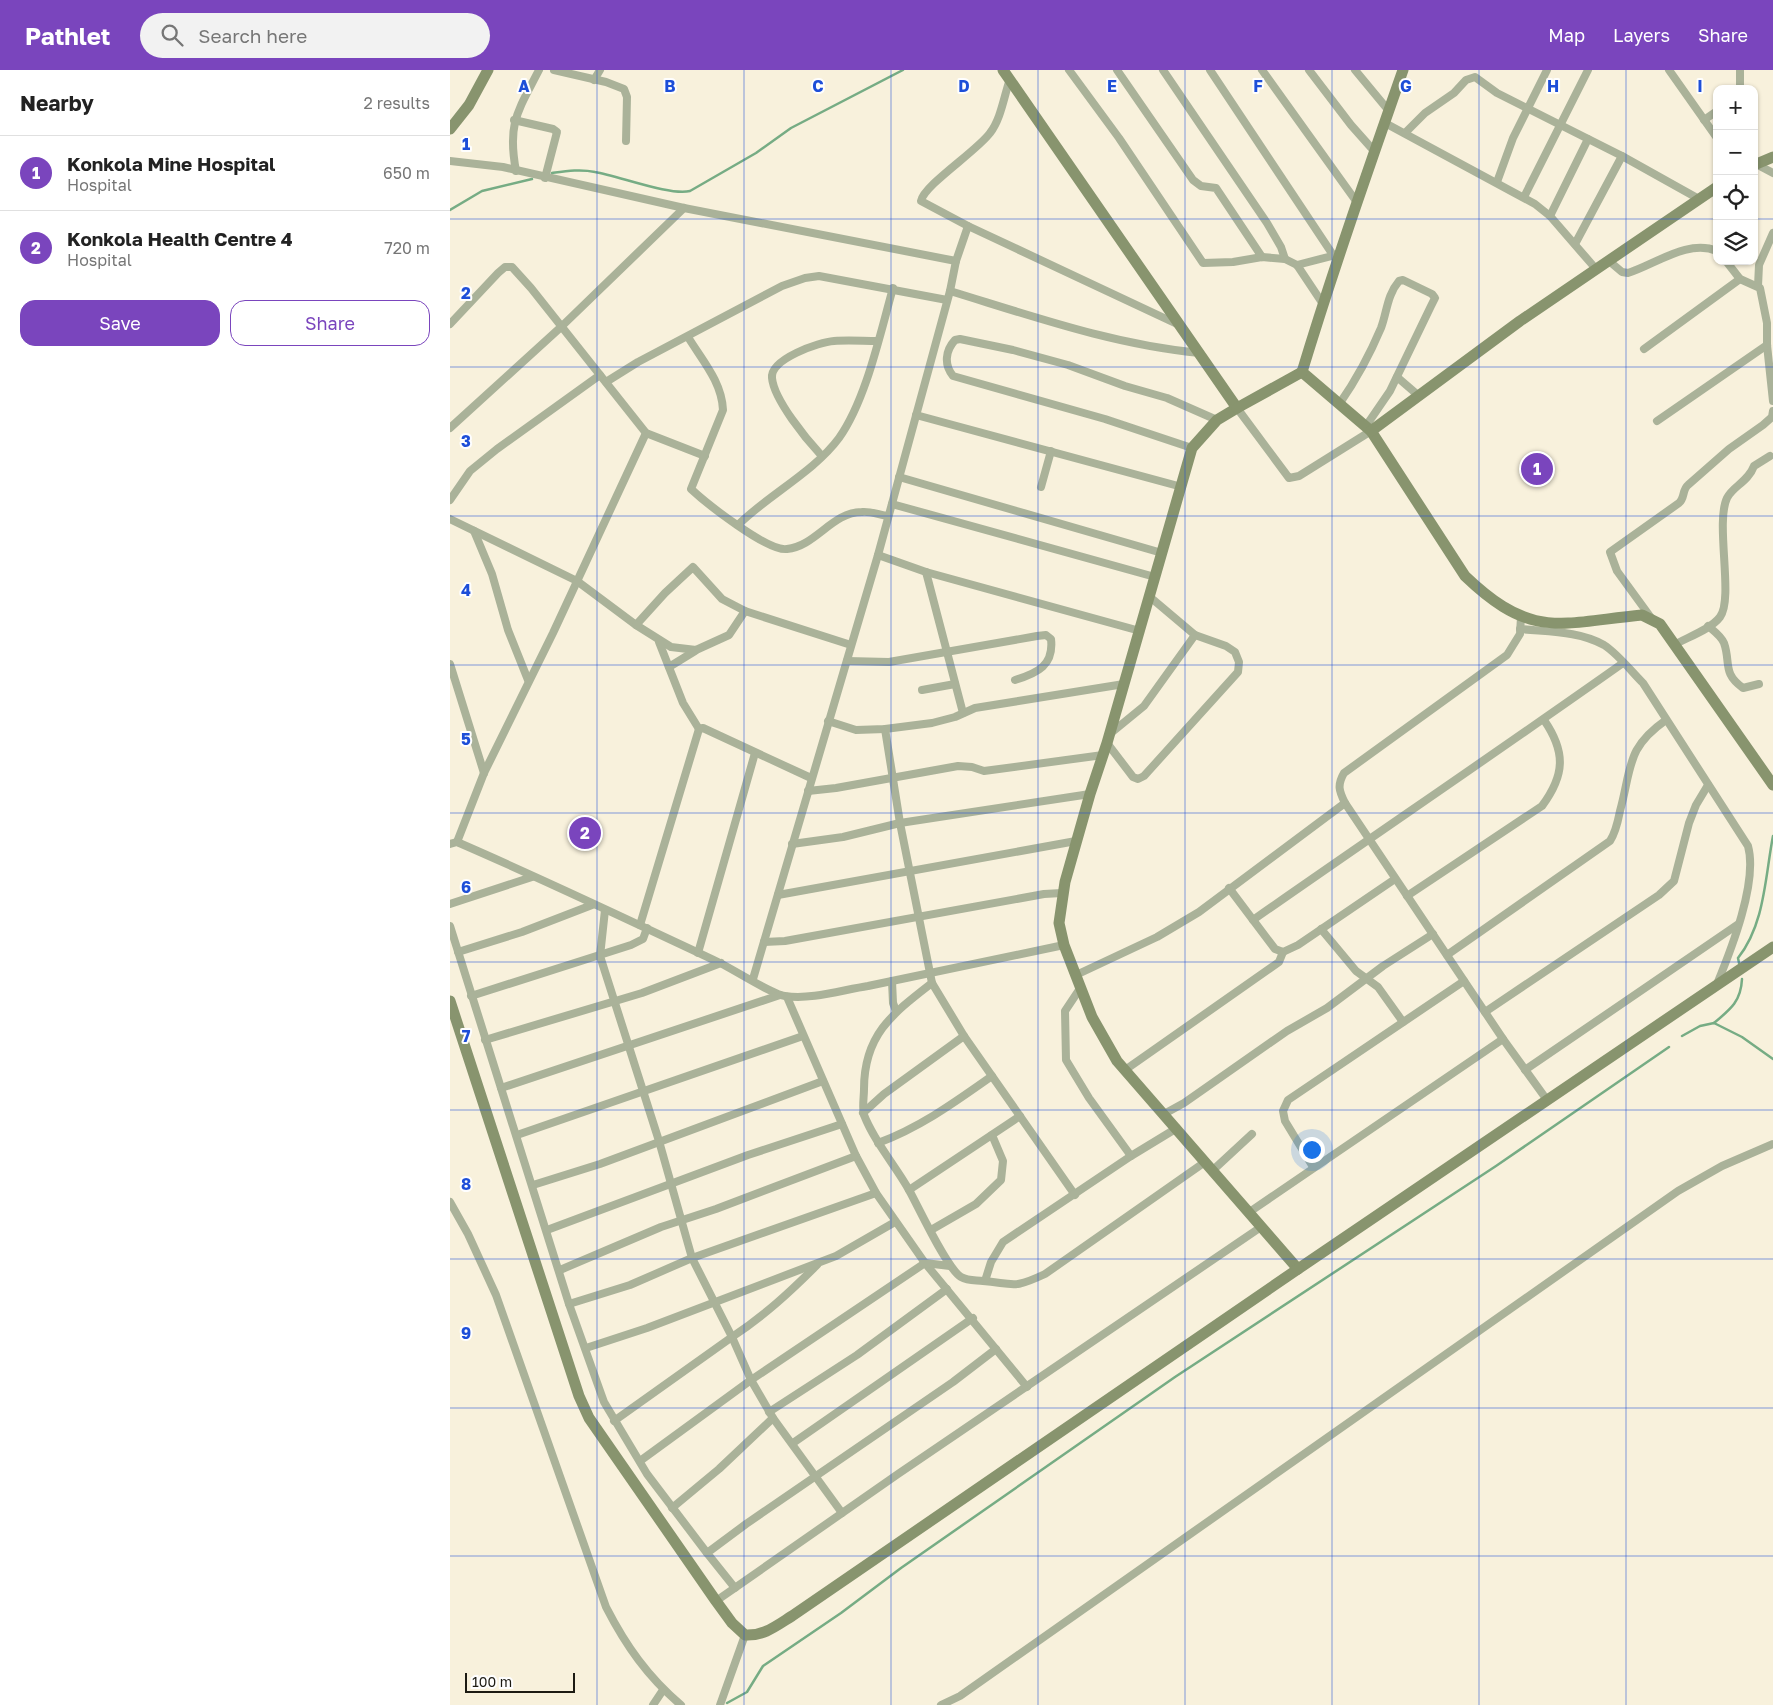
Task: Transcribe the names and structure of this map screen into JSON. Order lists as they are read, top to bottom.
{
  "scale_bar": "100 m",
  "page": {
    "header": "Pathlet",
    "search": "Search here",
    "nav": ["Map", "Layers", "Share"],
    "heading": ["Nearby", "2 results"],
    "map_buttons": ["+", "−"],
    "list": [
      {
        "mark": "1",
        "name": "Konkola Mine Hospital",
        "note": "Hospital",
        "value": "650 m"
      },
      {
        "mark": "2",
        "name": "Konkola Health Centre 4",
        "note": "Hospital",
        "value": "720 m"
      }
    ],
    "buttons": ["Save", "Share"],
    "pins": ["1", "2"],
    "scale": "100 m"
  },
  "grid": {
    "columns": [
      "A",
      "B",
      "C",
      "D",
      "E",
      "F",
      "G",
      "H",
      "I"
    ],
    "rows": [
      "1",
      "2",
      "3",
      "4",
      "5",
      "6",
      "7",
      "8",
      "9"
    ]
  }
}
